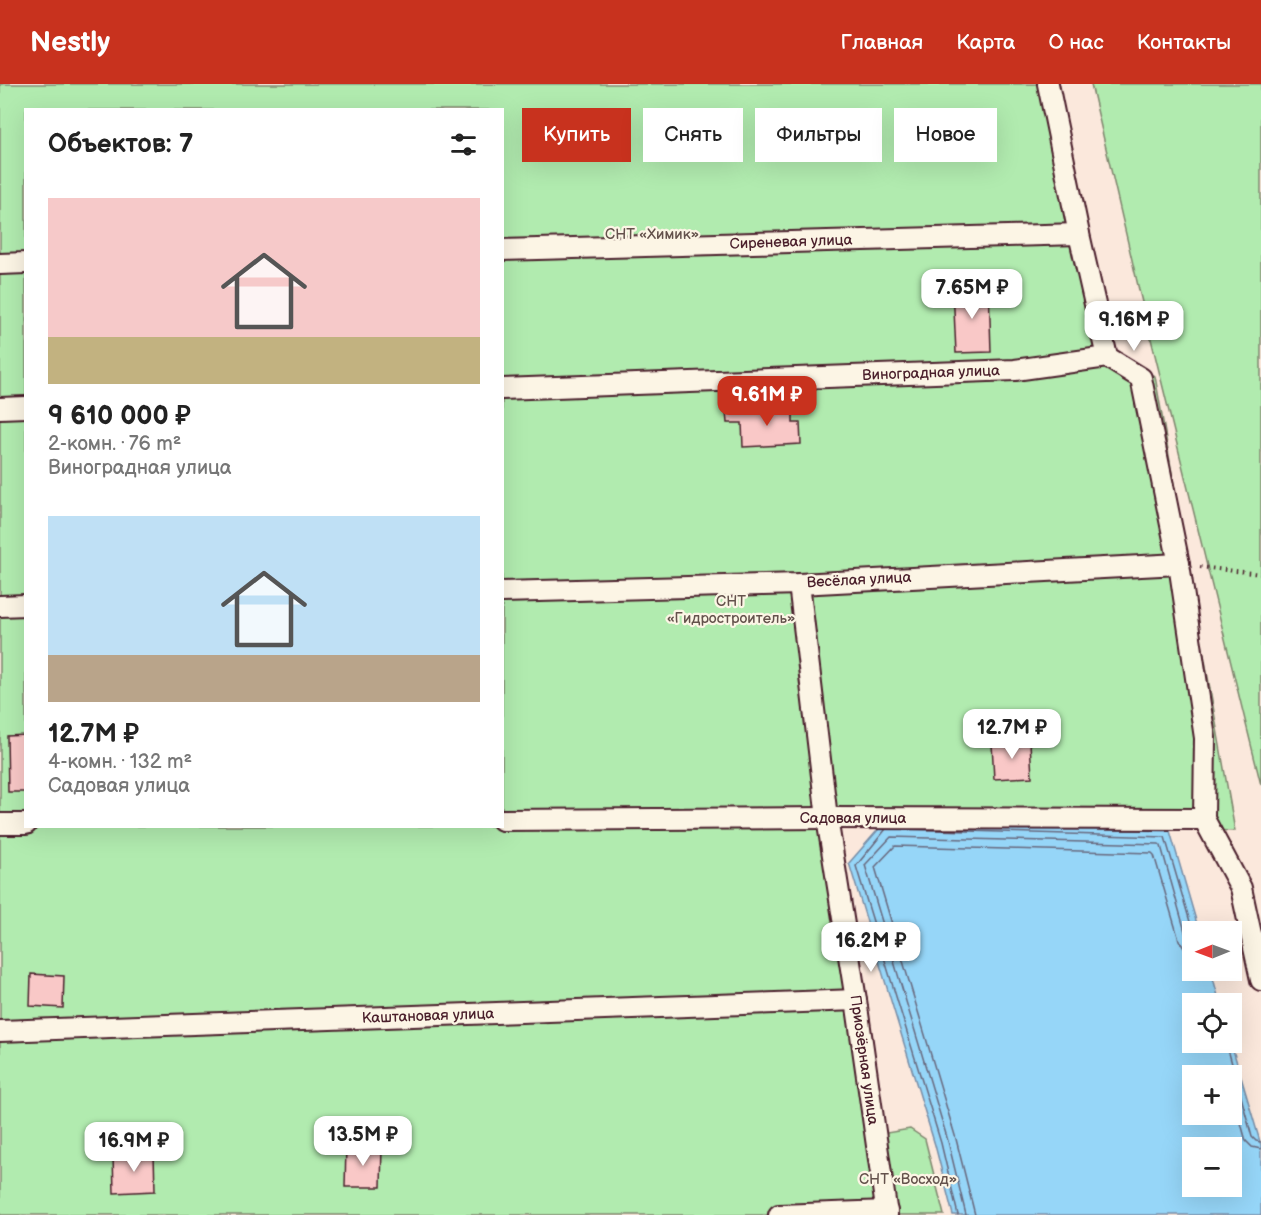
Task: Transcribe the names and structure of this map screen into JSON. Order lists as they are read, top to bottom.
{
  "streets": {
    "street": [
      "Сиреневая улица",
      "Виноградная улица",
      "Весёлая улица",
      "Садовая улица",
      "Каштановая улица",
      "Приозёрная улица"
    ]
  },
  "crossings": [
    ["Весёлая улица", "Приозёрная улица"],
    ["Садовая улица", "Приозёрная улица"],
    ["Каштановая улица", "Приозёрная улица"]
  ],
  "parks": ["СНТ «Химик»", "СНТ «Гидростроитель»", "СНТ «Восход»"],
  "north": "left",
  "page": {
    "header": "Nestly",
    "nav": [
      "Главная",
      "Карта",
      "О нас",
      "Контакты"
    ],
    "chip": [
      "Купить",
      "Снять",
      "Фильтры",
      "Новое"
    ],
    "heading": "Объектов: 7",
    "list": [
      {
        "name": "9 610 000 ₽",
        "note": "2-комн. · 76 m² · Виноградная улица"
      },
      {
        "name": "12.7M ₽",
        "note": "4-комн. · 132 m² · Садовая улица"
      }
    ],
    "price": [
      "7.65M ₽",
      "9.16M ₽",
      "9.61M ₽",
      "12.7M ₽",
      "16.2M ₽",
      "13.5M ₽",
      "16.9M ₽"
    ],
    "map_buttons": ["+", "−"]
  }
}
